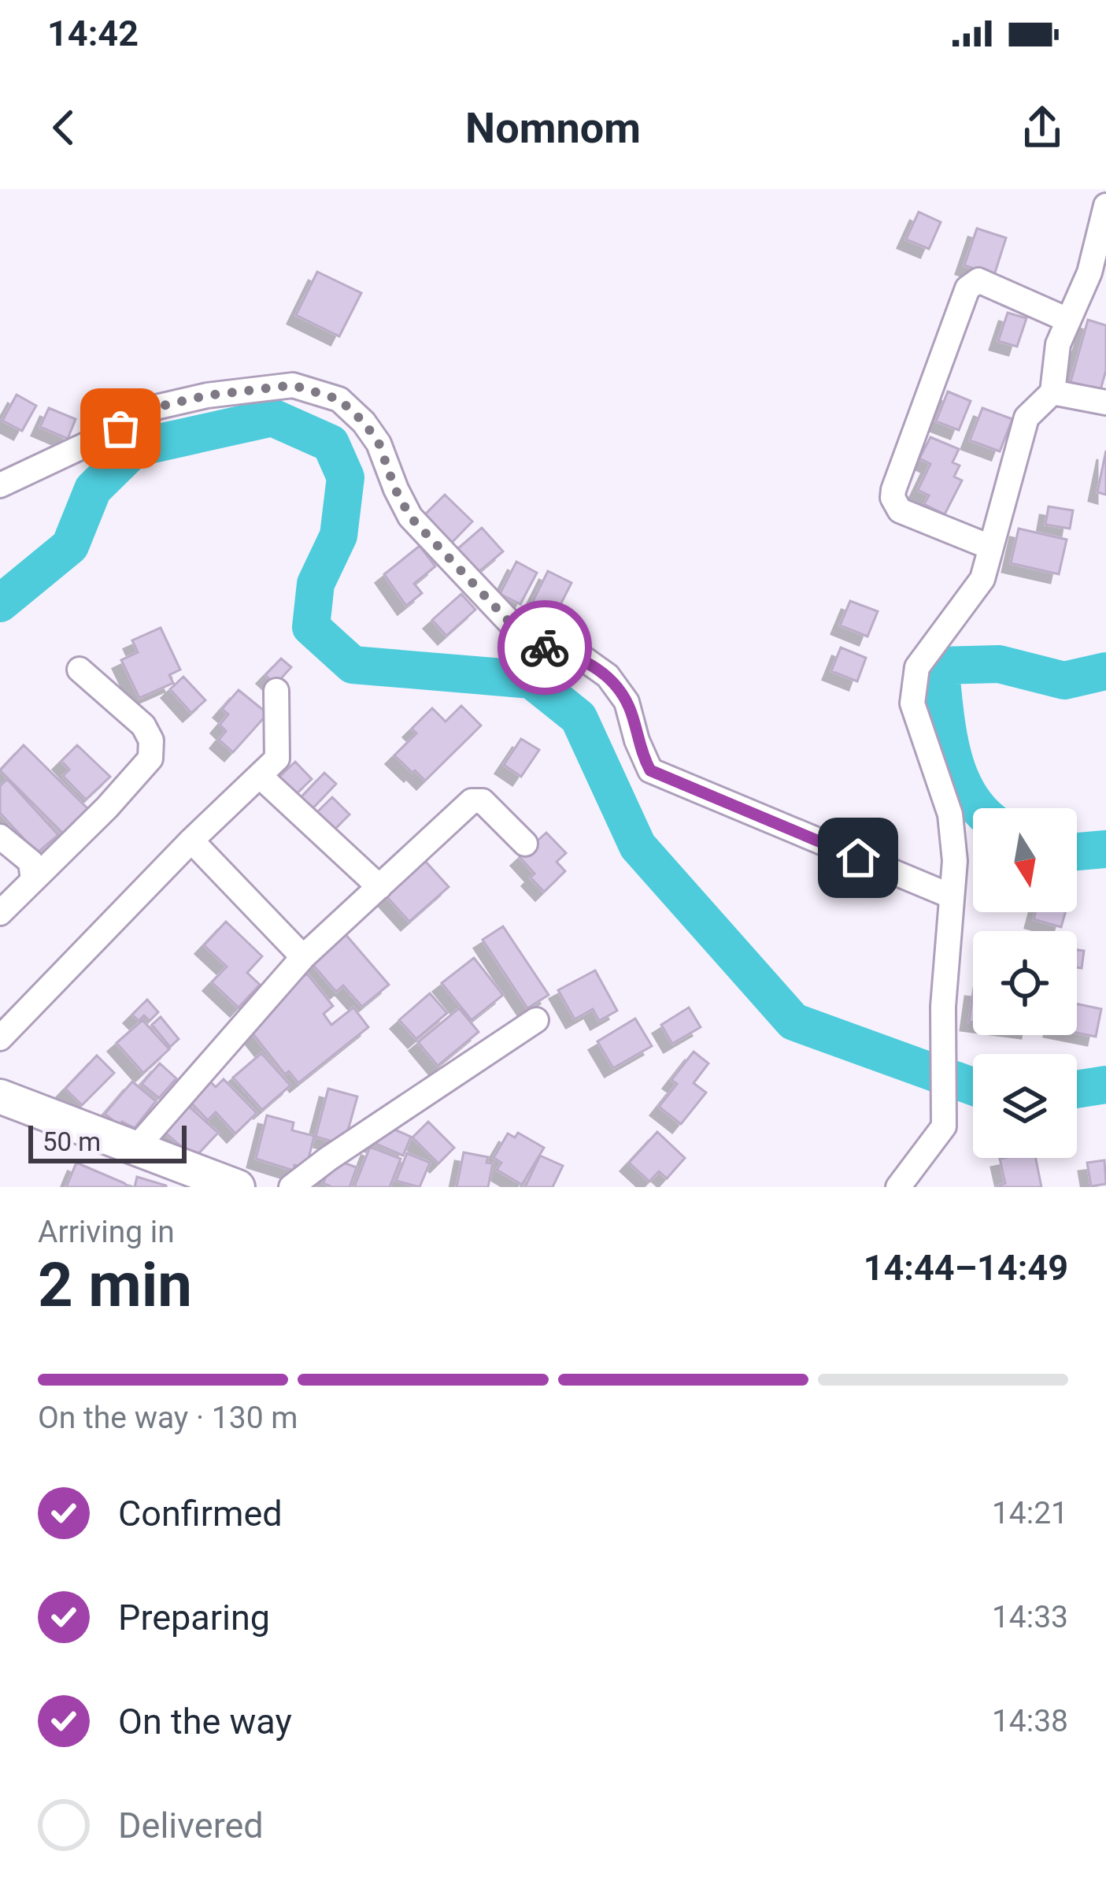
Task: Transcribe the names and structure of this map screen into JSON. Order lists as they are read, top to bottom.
{
  "scale_bar": "50 m",
  "north": "bottom",
  "page": {
    "status": "14:42",
    "header": "Nomnom",
    "scale": "50 m",
    "heading": ["2 min", "Arriving in", "14:44–14:49"],
    "bar": "On the way · 130 m",
    "list": [
      ["Confirmed", "14:21"],
      ["Preparing", "14:33"],
      ["On the way", "14:38"],
      "Delivered"
    ]
  }
}
